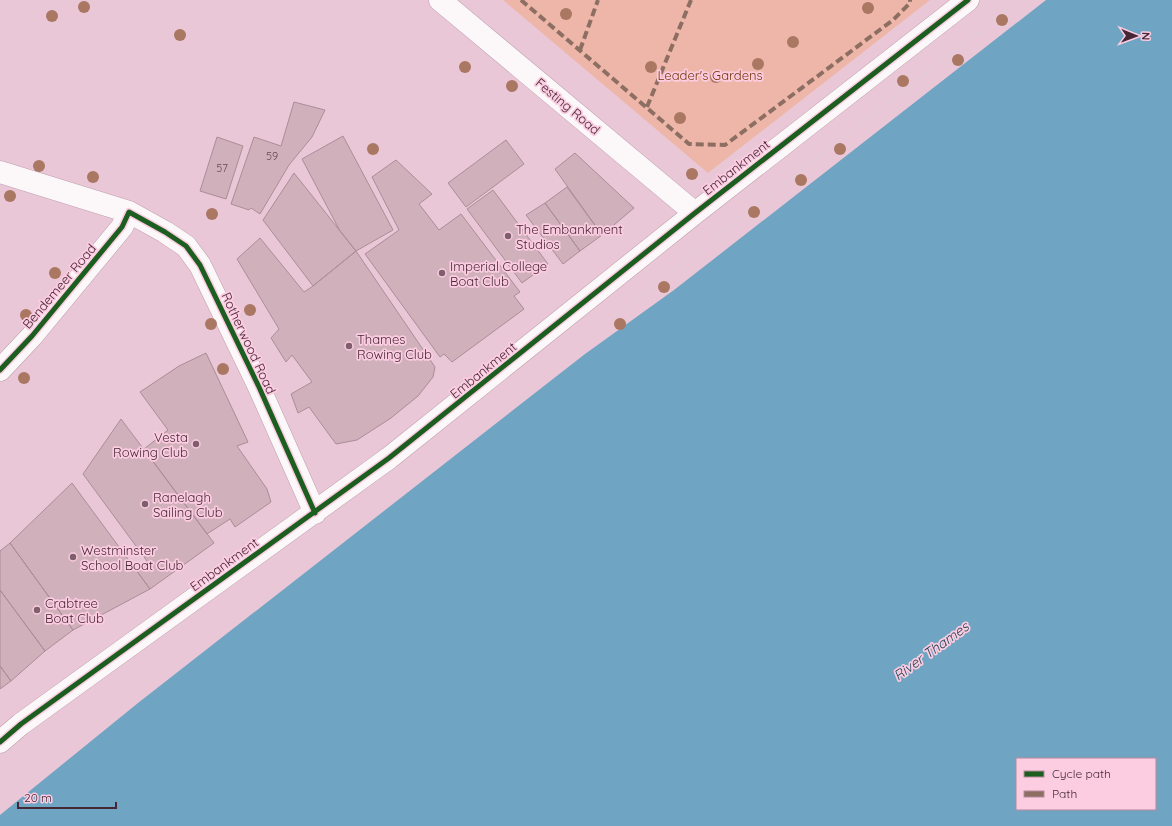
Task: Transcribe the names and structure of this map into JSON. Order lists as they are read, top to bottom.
{
  "streets": {
    "street": [
      "Festing Road",
      "Embankment",
      "Bendemeer Road",
      "Rotherwood Road"
    ]
  },
  "crossings": [
    ["Festing Road", "Embankment"],
    ["Embankment", "Rotherwood Road"],
    ["Bendemeer Road", "Rotherwood Road"]
  ],
  "water": ["River Thames"],
  "parks": ["Leader's Gardens"],
  "places": [
    "The Embankment Studios",
    "Imperial College Boat Club",
    "Thames Rowing Club",
    "Vesta Rowing Club",
    "Ranelagh Sailing Club",
    "Westminster School Boat Club",
    "Crabtree Boat Club"
  ],
  "house_numbers": ["59", "57"],
  "legend": ["Cycle path", "Path"],
  "scale_bar": "20 m",
  "north": "right"
}
